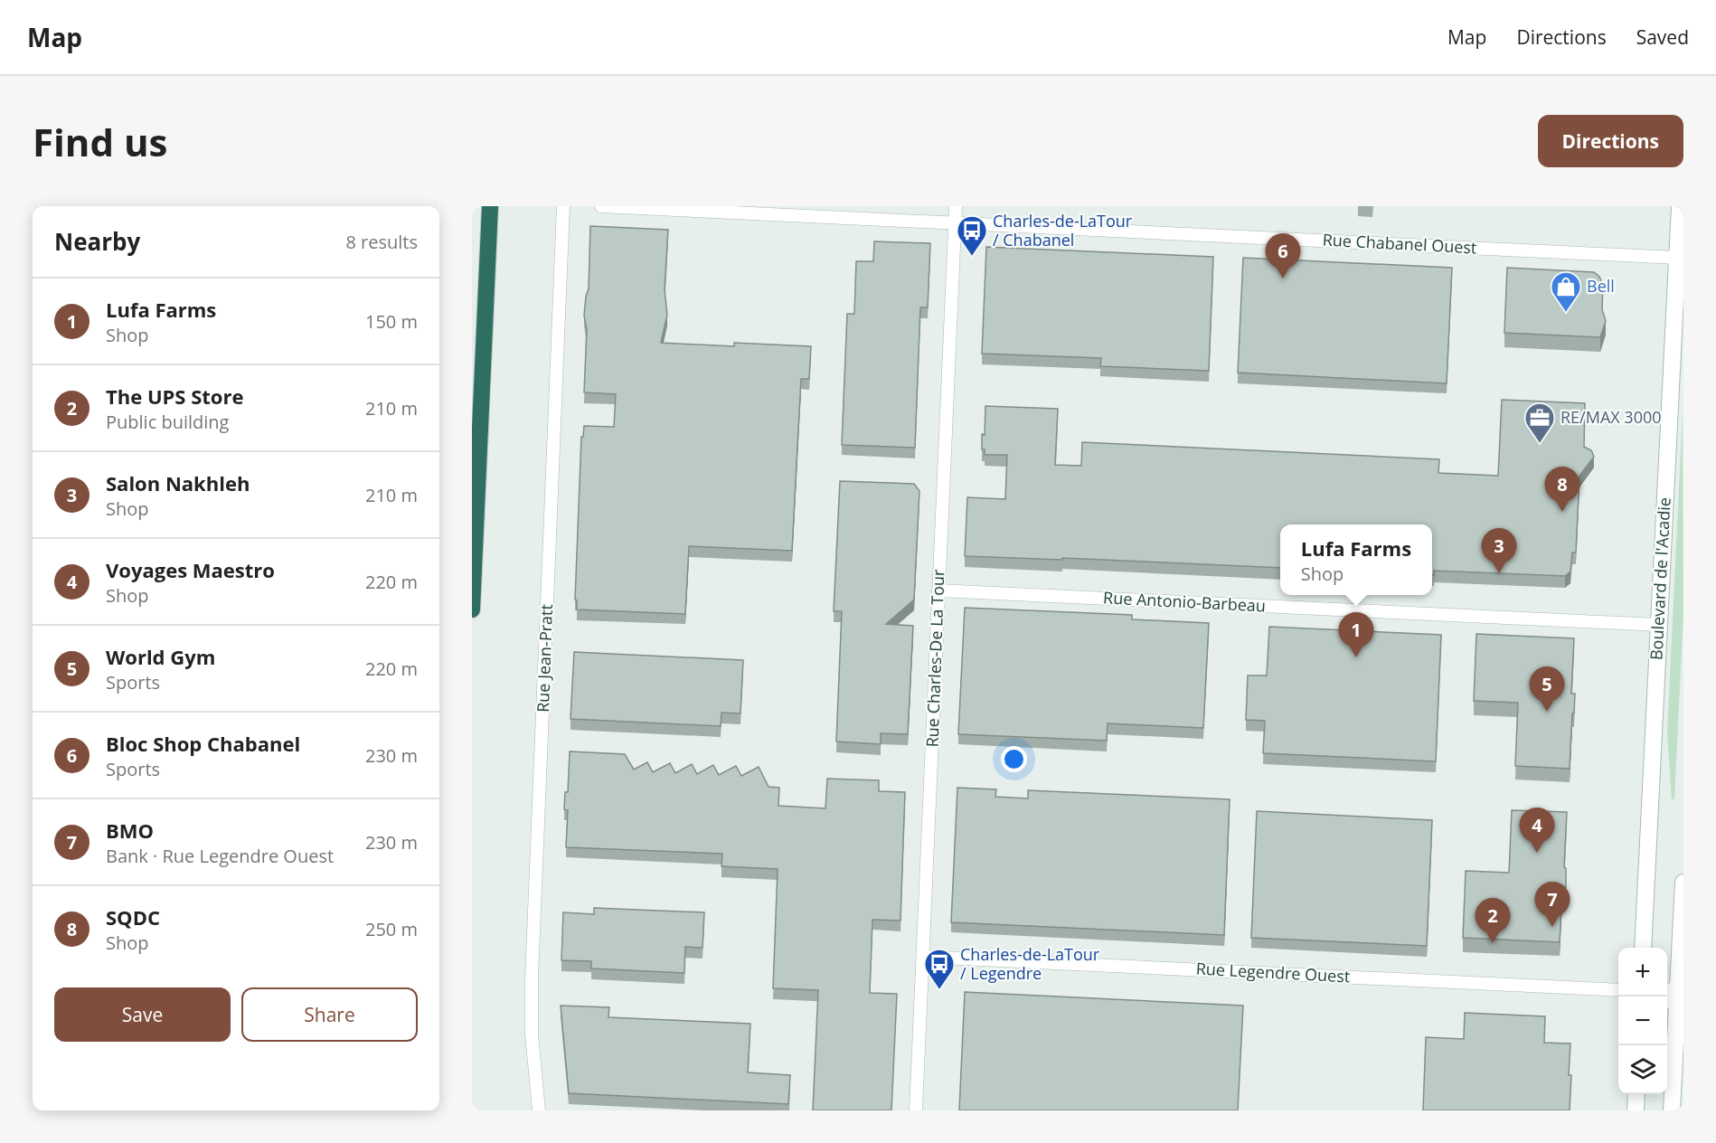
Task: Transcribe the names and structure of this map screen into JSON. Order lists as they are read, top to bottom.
{
  "streets": {
    "main road": ["Boulevard de l'Acadie"],
    "street": [
      "Rue Chabanel Ouest",
      "Rue Antonio-Barbeau",
      "Rue Jean-Pratt",
      "Rue Charles-De La Tour",
      "Rue Legendre Ouest"
    ]
  },
  "crossings": [
    ["Rue Chabanel Ouest", "Boulevard de l'Acadie"],
    ["Rue Chabanel Ouest", "Rue Charles-De La Tour"],
    ["Boulevard de l'Acadie", "Rue Antonio-Barbeau"],
    ["Rue Antonio-Barbeau", "Rue Charles-De La Tour"],
    ["Rue Charles-De La Tour", "Rue Legendre Ouest"]
  ],
  "places": {
    "bus stop": ["Charles-de-LaTour / Chabanel", "Charles-de-LaTour / Legendre"],
    "shop": ["Bell"],
    "office": ["RE/MAX 3000"]
  },
  "page": {
    "header": "Map",
    "nav": ["Map", "Directions", "Saved"],
    "buttons": [
      "Directions",
      ["Save", "Share"]
    ],
    "title": "Find us",
    "heading": ["Nearby", "8 results"],
    "pins": [
      "6",
      "8",
      "3",
      "1",
      "5",
      "4",
      "7",
      "2"
    ],
    "list": [
      {
        "mark": "1",
        "name": "Lufa Farms",
        "note": "Shop",
        "value": "150 m"
      },
      {
        "mark": "2",
        "name": "The UPS Store",
        "note": "Public building",
        "value": "210 m"
      },
      {
        "mark": "3",
        "name": "Salon Nakhleh",
        "note": "Shop",
        "value": "210 m"
      },
      {
        "mark": "4",
        "name": "Voyages Maestro",
        "note": "Shop",
        "value": "220 m"
      },
      {
        "mark": "5",
        "name": "World Gym",
        "note": "Sports",
        "value": "220 m"
      },
      {
        "mark": "6",
        "name": "Bloc Shop Chabanel",
        "note": "Sports",
        "value": "230 m"
      },
      {
        "mark": "7",
        "name": "BMO",
        "note": "Bank · Rue Legendre Ouest",
        "value": "230 m"
      },
      {
        "mark": "8",
        "name": "SQDC",
        "note": "Shop",
        "value": "250 m"
      }
    ],
    "popup": ["Lufa Farms", "Shop"],
    "map_buttons": ["+", "−"]
  }
}
